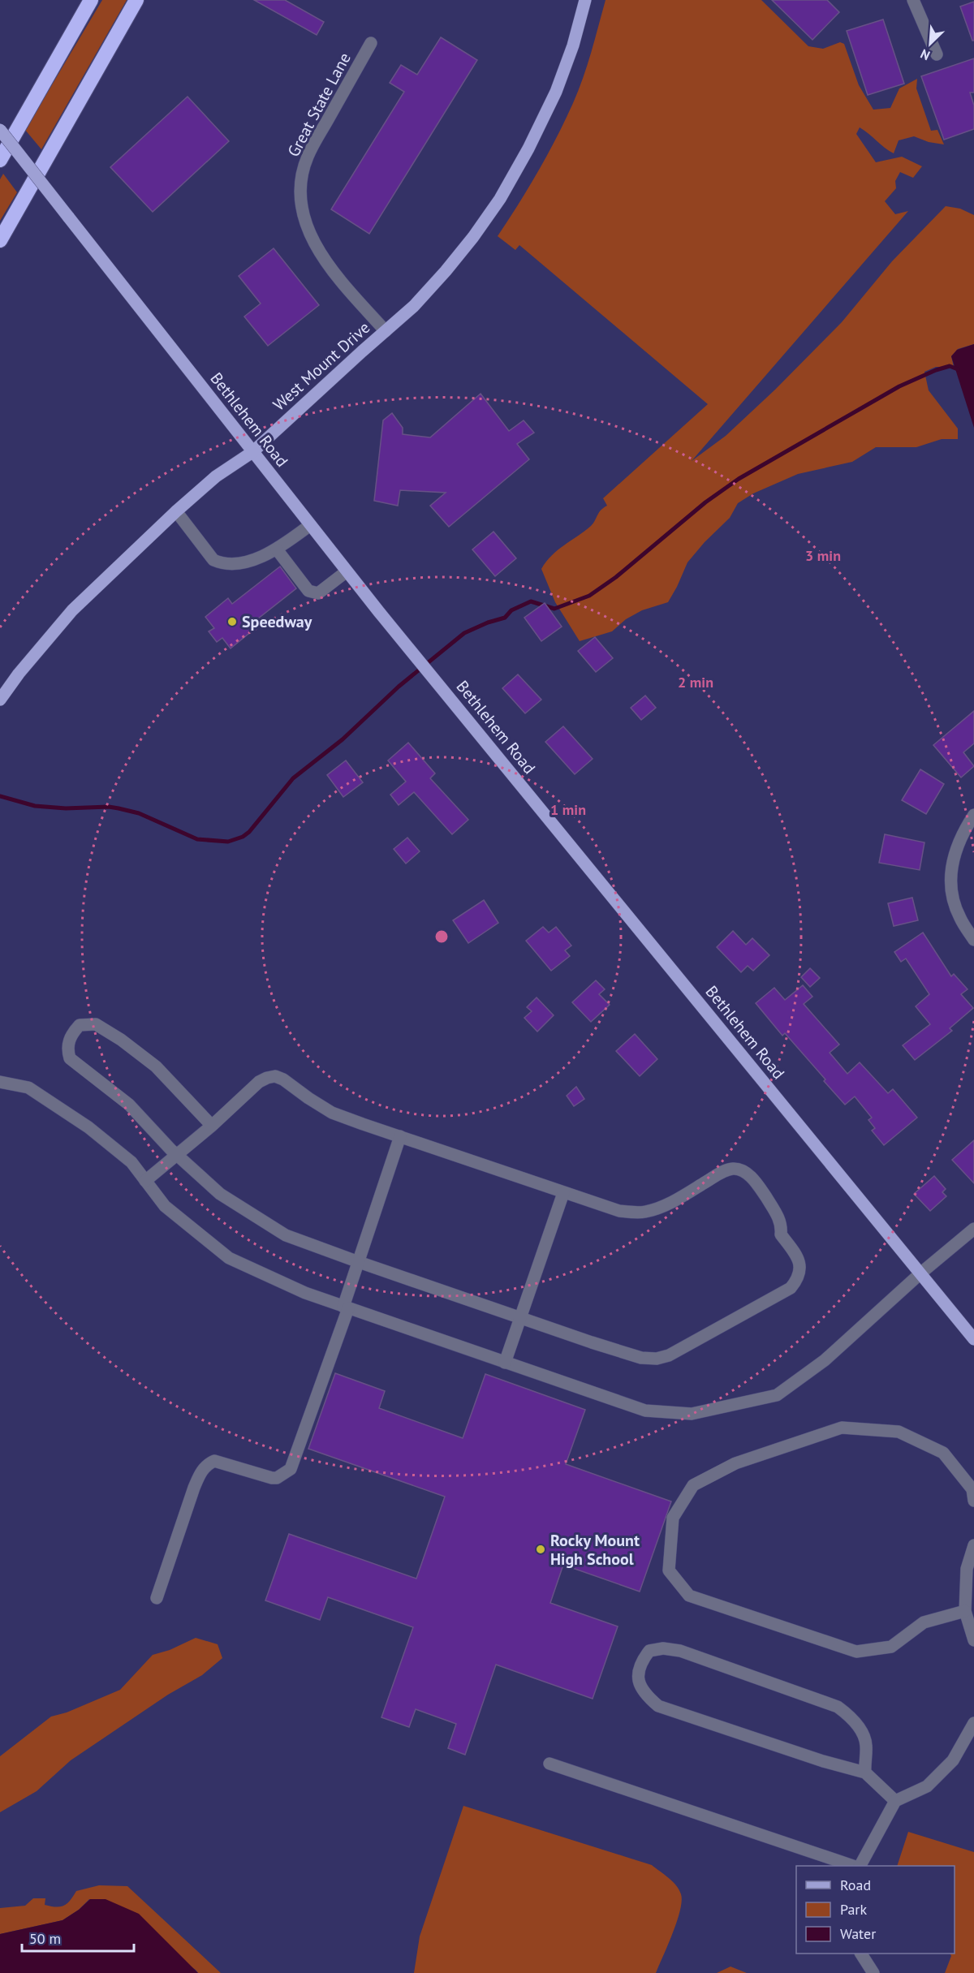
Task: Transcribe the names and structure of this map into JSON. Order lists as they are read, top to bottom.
{
  "streets": {
    "main road": ["West Mount Drive", "Bethlehem Road"],
    "street": ["Great State Lane"]
  },
  "crossings": [
    ["Great State Lane", "West Mount Drive"],
    ["West Mount Drive", "Bethlehem Road"]
  ],
  "places": ["Speedway", "Rocky Mount High School"],
  "legend": ["Road", "Park", "Water"],
  "scale_bar": "50 m",
  "north": "bottom left",
  "rings": ["3 min", "2 min", "1 min"]
}
